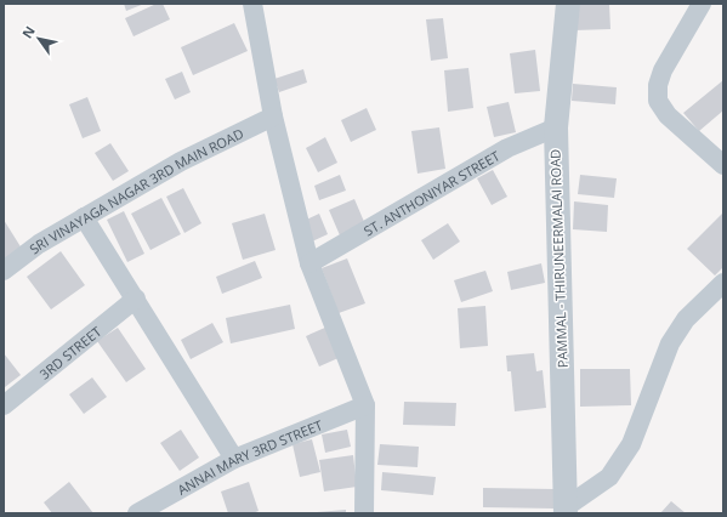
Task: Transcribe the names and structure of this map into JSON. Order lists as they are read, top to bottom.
{
  "streets": {
    "street": [
      "SRI VINAYAGA NAGAR 3RD MAIN ROAD",
      "ST. ANTHONIYAR STREET",
      "PAMMAL - THIRUNEERMALAI ROAD",
      "3RD STREET",
      "ANNAI MARY 3RD STREET"
    ]
  },
  "crossings": [
    ["ST. ANTHONIYAR STREET", "PAMMAL - THIRUNEERMALAI ROAD"]
  ],
  "north": "top left"
}
